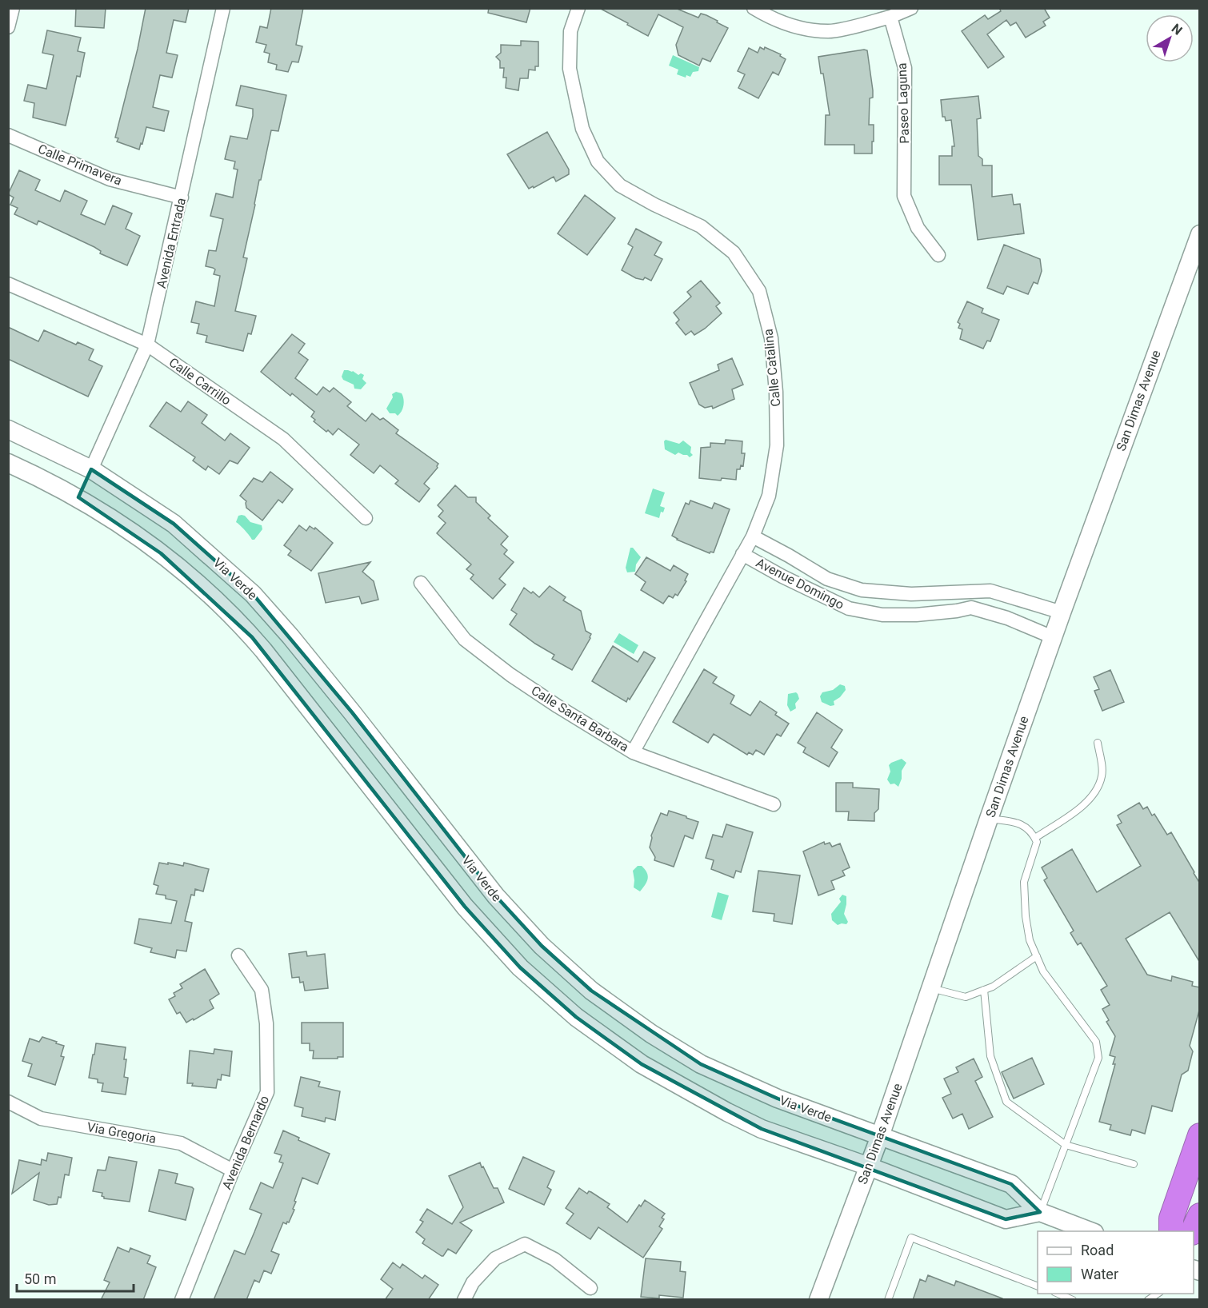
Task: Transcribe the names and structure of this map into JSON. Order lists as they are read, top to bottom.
{
  "streets": {
    "main road": ["San Dimas Avenue", "Via Verde"],
    "street": [
      "Paseo Laguna",
      "Calle Primavera",
      "Avenida Entrada",
      "Calle Catalina",
      "Calle Carrillo",
      "Avenue Domingo",
      "Calle Santa Barbara",
      "Via Gregoria",
      "Avenida Bernardo"
    ]
  },
  "crossings": [
    ["Calle Primavera", "Avenida Entrada"],
    ["Avenida Entrada", "Calle Carrillo"],
    ["Avenida Entrada", "Via Verde"],
    ["Calle Catalina", "Avenue Domingo"],
    ["Calle Catalina", "Calle Santa Barbara"],
    ["San Dimas Avenue", "Via Verde"],
    ["San Dimas Avenue", "Avenue Domingo"],
    ["Via Gregoria", "Avenida Bernardo"]
  ],
  "legend": ["Road", "Water"],
  "scale_bar": "50 m",
  "north": "top right"
}
